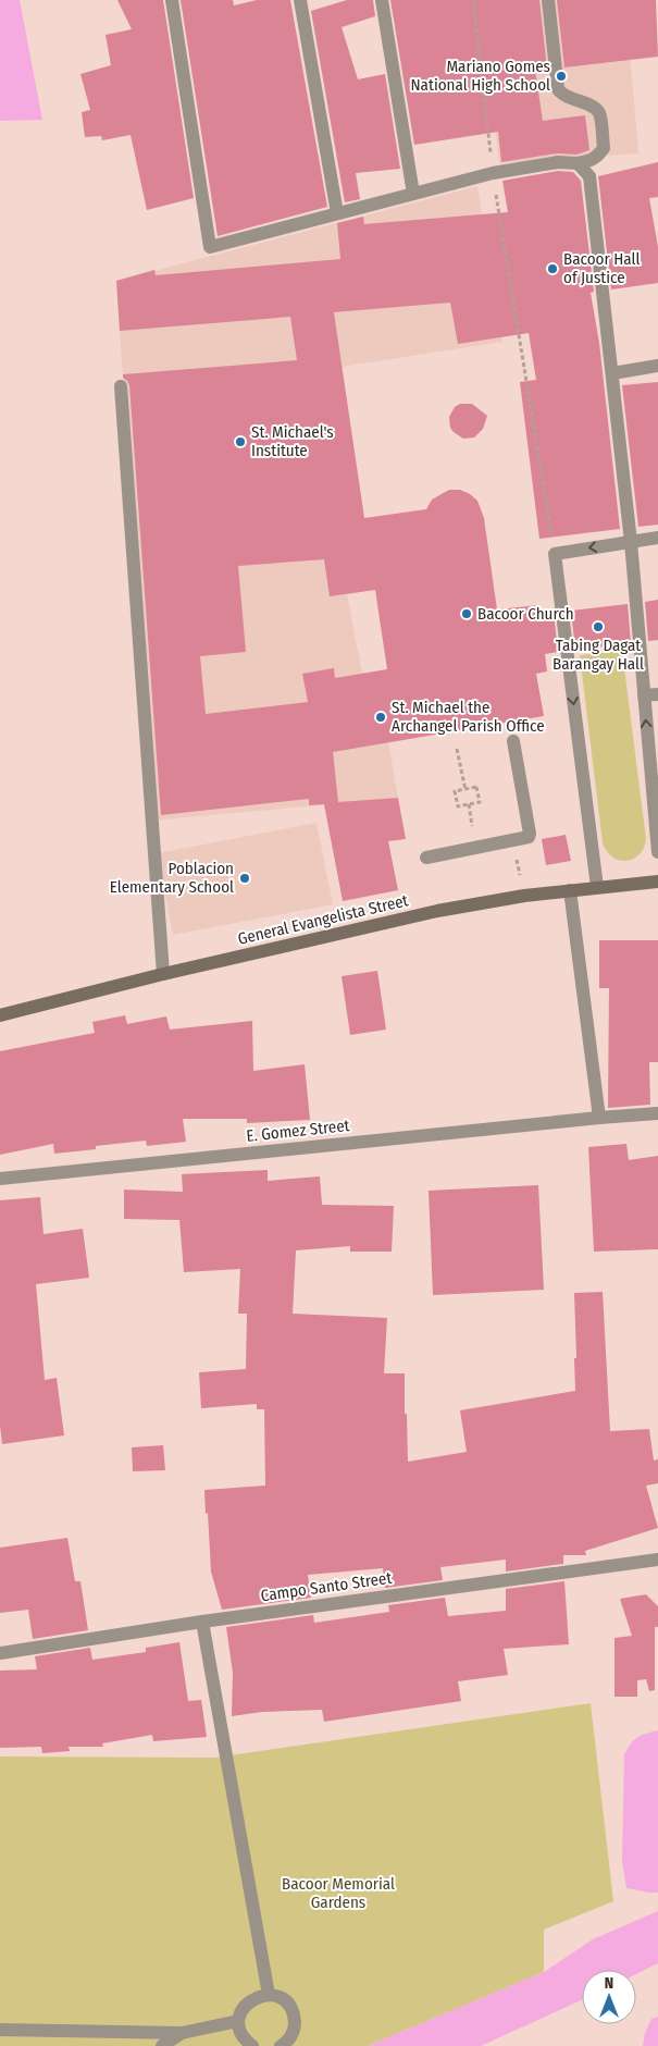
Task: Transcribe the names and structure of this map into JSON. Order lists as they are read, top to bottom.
{
  "streets": {
    "main road": ["General Evangelista Street"],
    "street": ["E. Gomez Street", "Campo Santo Street"]
  },
  "parks": ["Bacoor Memorial Gardens"],
  "places": [
    "Mariano Gomes National High School",
    "Bacoor Hall of Justice",
    "St. Michael's Institute",
    "Bacoor Church",
    "Tabing Dagat Barangay Hall",
    "St. Michael the Archangel Parish Office",
    "Poblacion Elementary School"
  ],
  "north": "top"
}
